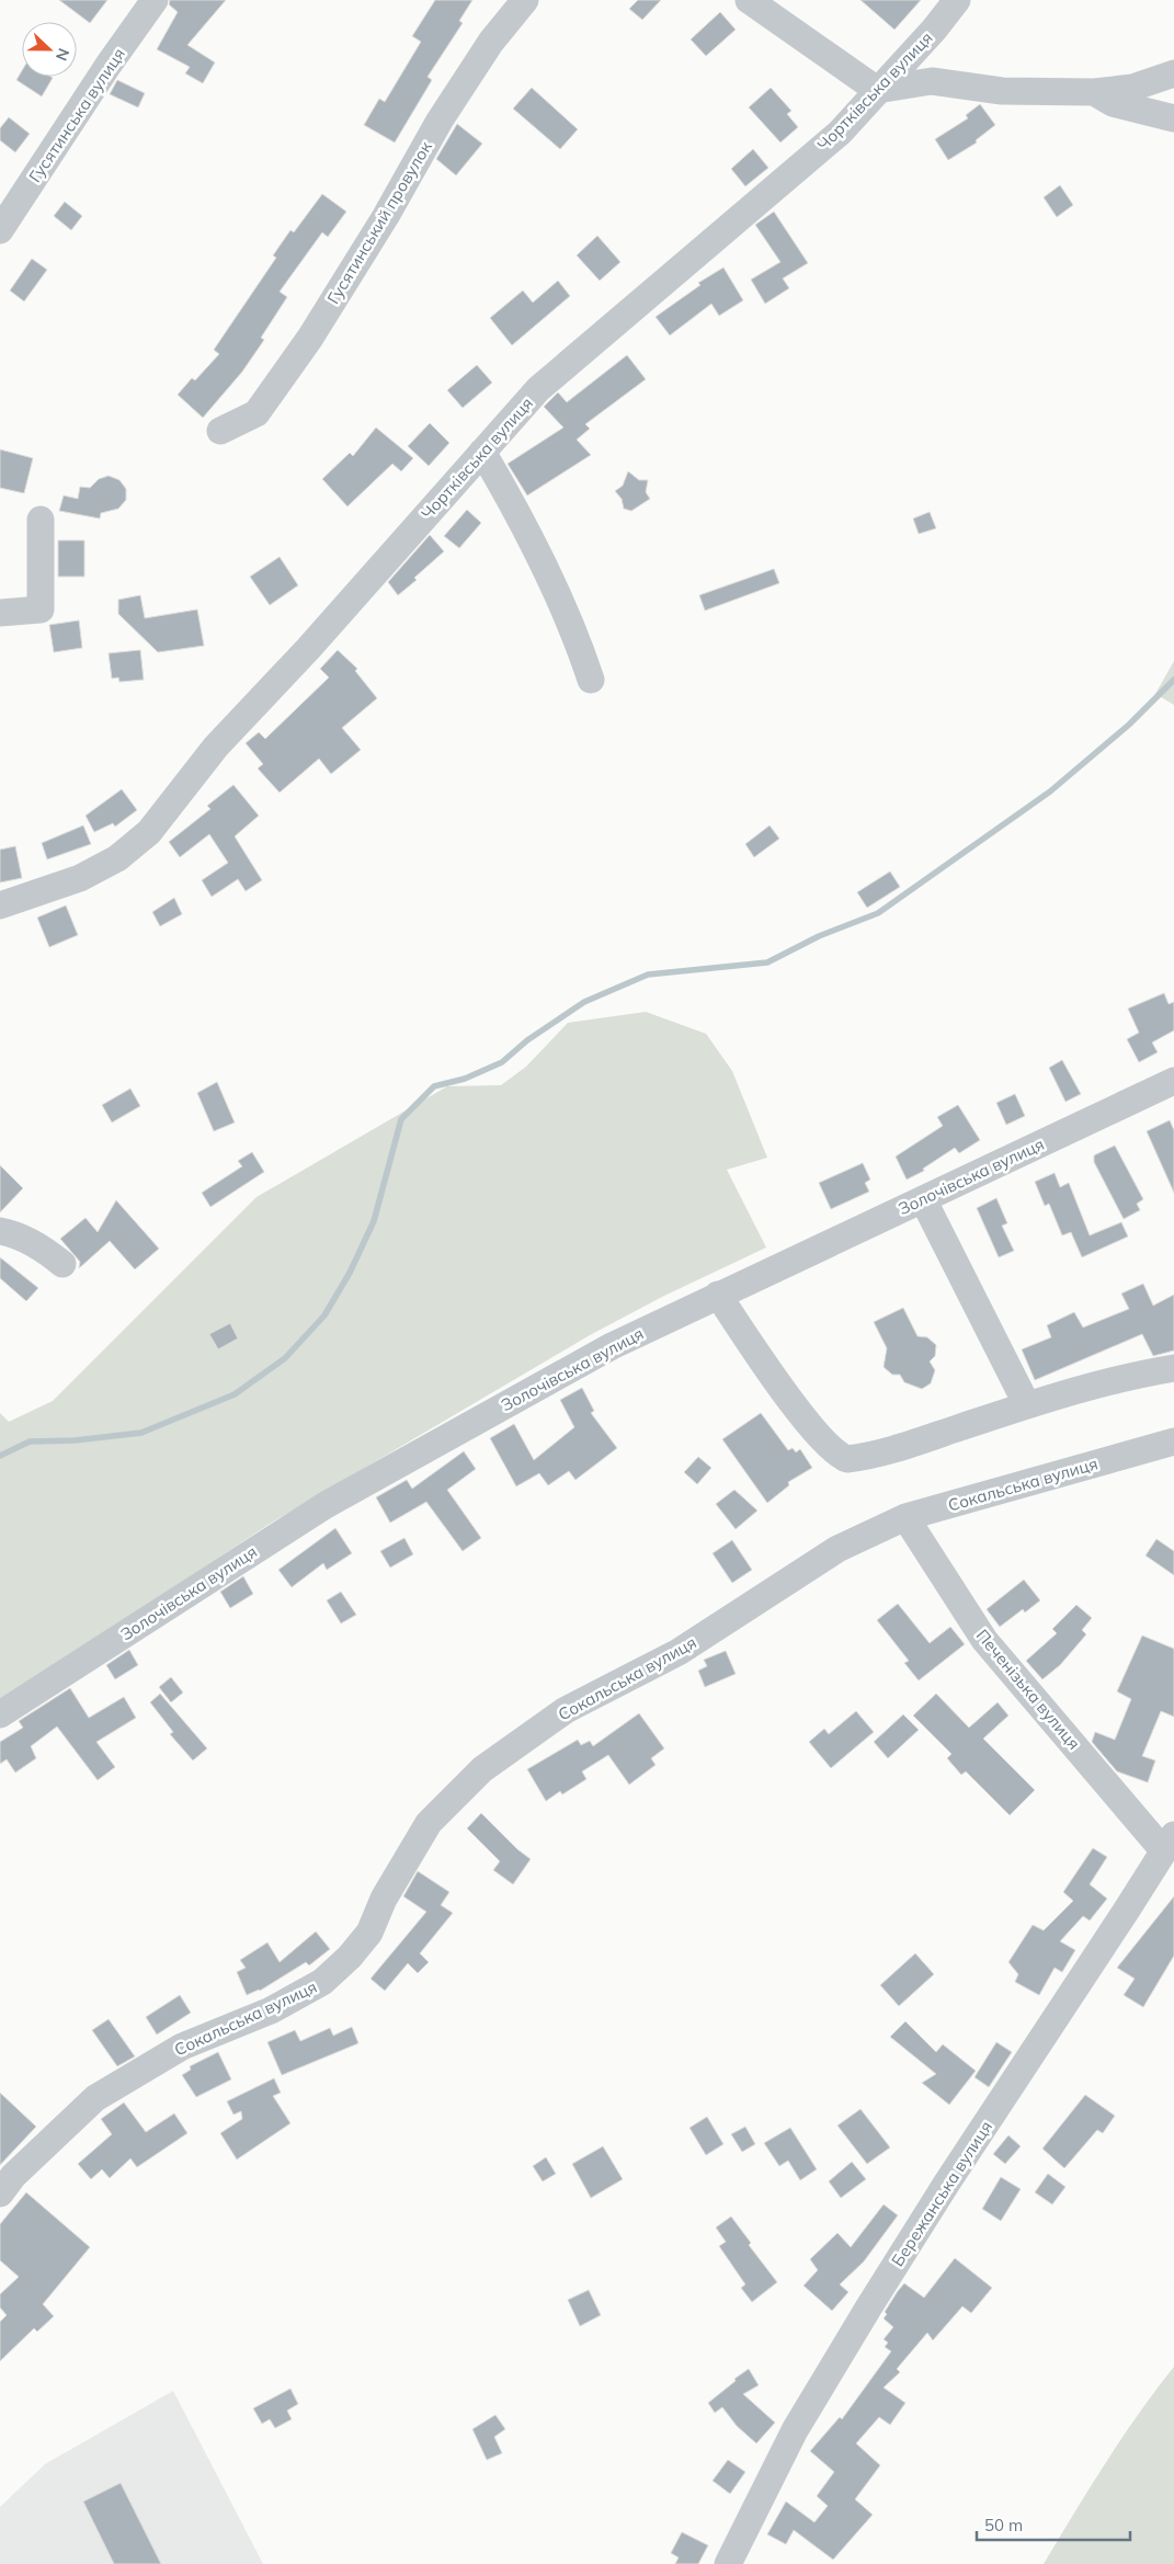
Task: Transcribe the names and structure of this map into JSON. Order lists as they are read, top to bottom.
{
  "streets": {
    "street": [
      "Чортківська вулиця",
      "Гусятинська вулиця",
      "Гусятинський провулок",
      "Золочівська вулиця",
      "Сокальська вулиця",
      "Печенізька вулиця",
      "Бережанська вулиця"
    ]
  },
  "crossings": [
    ["Сокальська вулиця", "Печенізька вулиця"],
    ["Печенізька вулиця", "Бережанська вулиця"]
  ],
  "scale_bar": "50 m",
  "north": "right"
}
